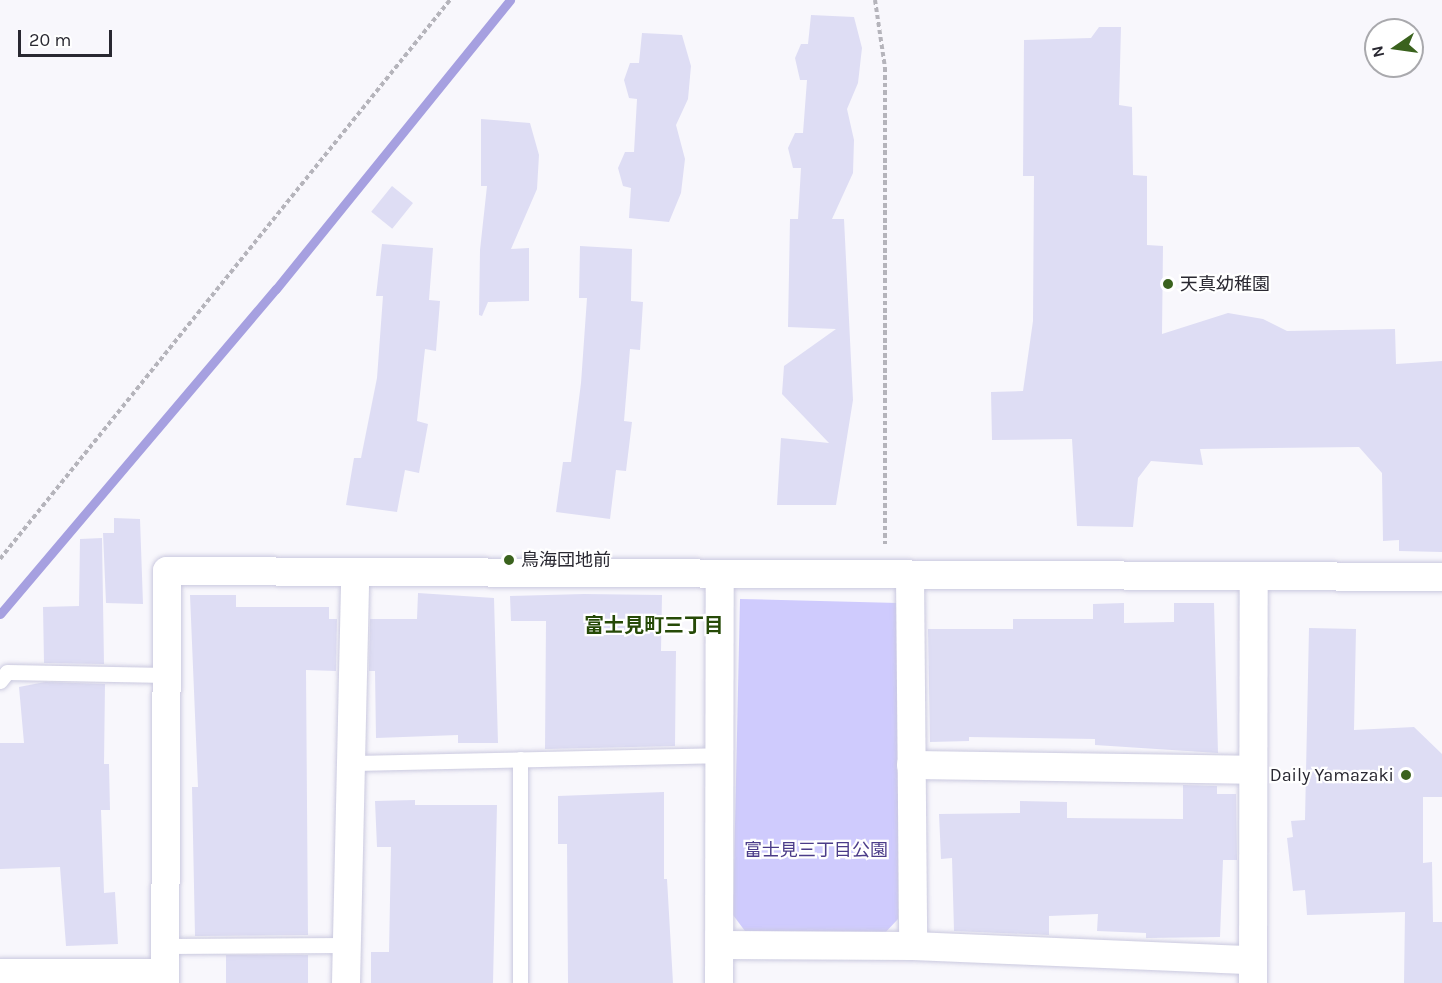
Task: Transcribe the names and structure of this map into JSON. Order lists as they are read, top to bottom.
{
  "districts": ["富士見町三丁目"],
  "parks": ["富士見三丁目公園"],
  "places": ["天真幼稚園", "鳥海団地前", "Daily Yamazaki"],
  "scale_bar": "20 m",
  "north": "left"
}
